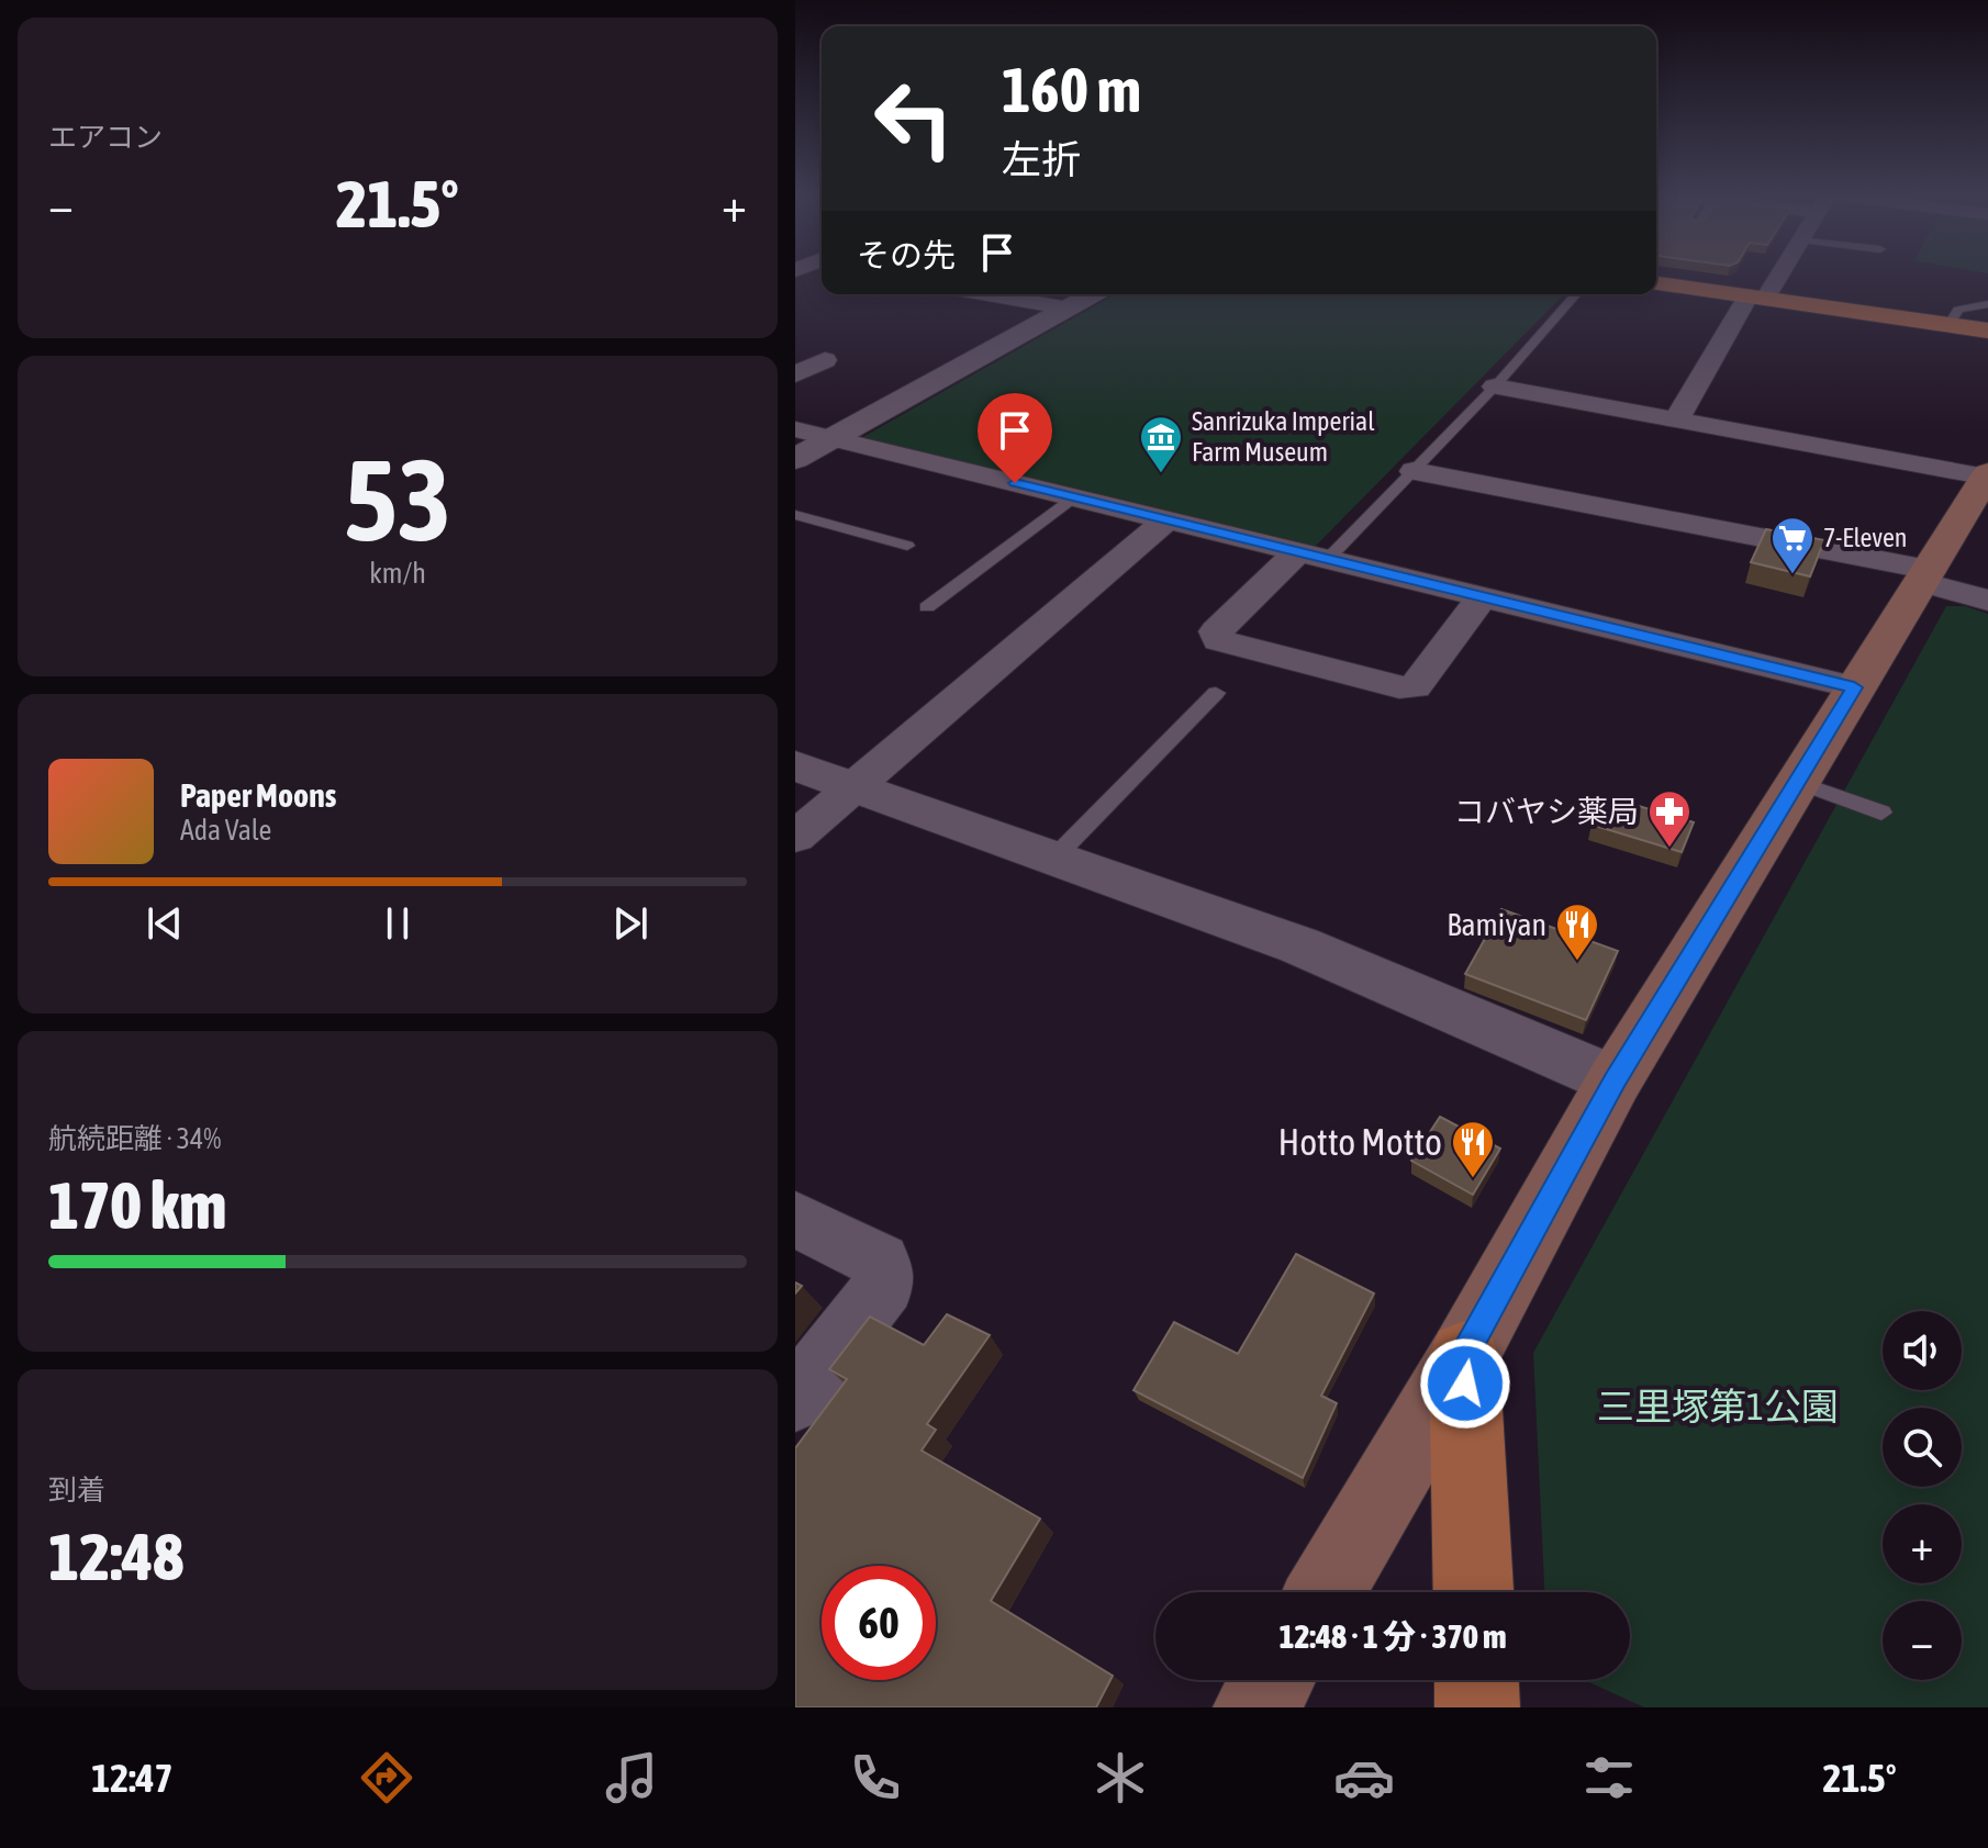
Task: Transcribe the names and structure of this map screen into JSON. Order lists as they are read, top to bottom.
{
  "parks": ["三里塚第1公園"],
  "places": {
    "museum": ["Sanrizuka Imperial Farm Museum"],
    "supermarket": ["7-Eleven"],
    "pharmacy": ["コバヤシ薬局"],
    "restaurant": ["Bamiyan", "Hotto Motto"]
  },
  "page": {
    "tile": [
      "エアコン",
      ["53", "km/h"],
      ["航続距離 · 34%", "170 km"],
      ["到着", "12:48"]
    ],
    "turn": ["160 m", "左折"],
    "heat": ["−", "21.5°", "+"],
    "then": "その先",
    "song": ["Paper Moons", "Ada Vale"],
    "map_buttons": ["+", "−"],
    "limit": "60",
    "trip": "12:48 · 1 分 · 370 m",
    "tabs": ["12:47", "21.5°"]
  }
}
